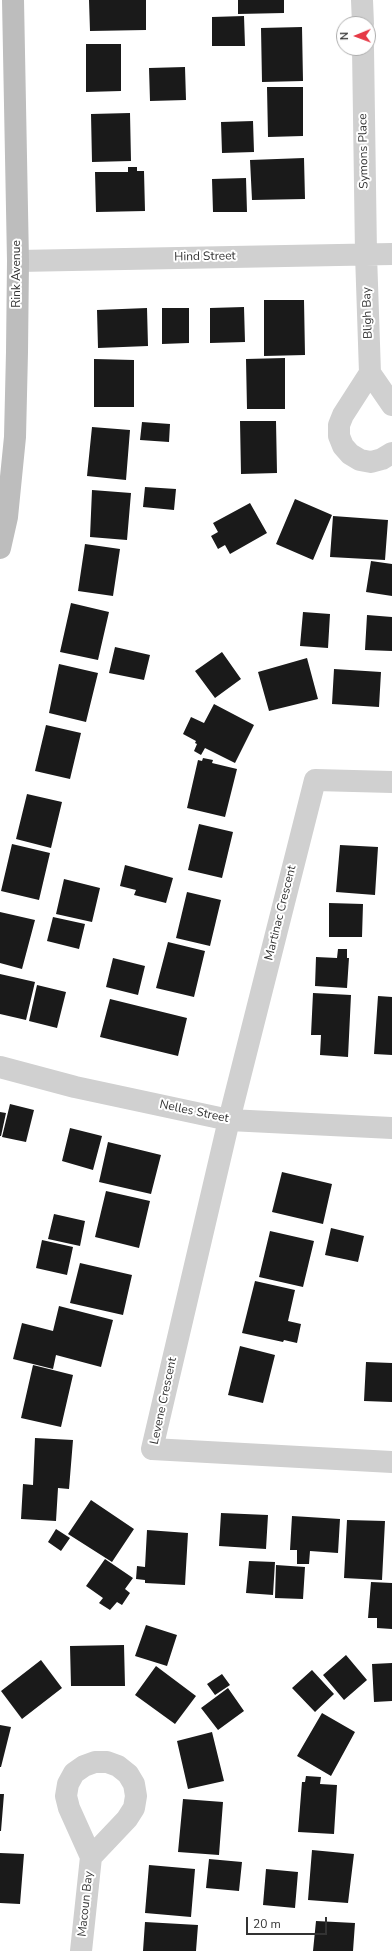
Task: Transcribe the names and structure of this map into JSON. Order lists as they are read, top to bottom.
{
  "streets": {
    "street": [
      "Symons Place",
      "Hind Street",
      "Rink Avenue",
      "Bligh Bay",
      "Martinac Crescent",
      "Nelles Street",
      "Levene Crescent",
      "Macoun Bay"
    ]
  },
  "crossings": [
    ["Symons Place", "Hind Street"],
    ["Symons Place", "Bligh Bay"],
    ["Hind Street", "Rink Avenue"],
    ["Hind Street", "Bligh Bay"],
    ["Martinac Crescent", "Nelles Street"],
    ["Martinac Crescent", "Levene Crescent"],
    ["Nelles Street", "Levene Crescent"]
  ],
  "scale_bar": "20 m",
  "north": "left"
}
